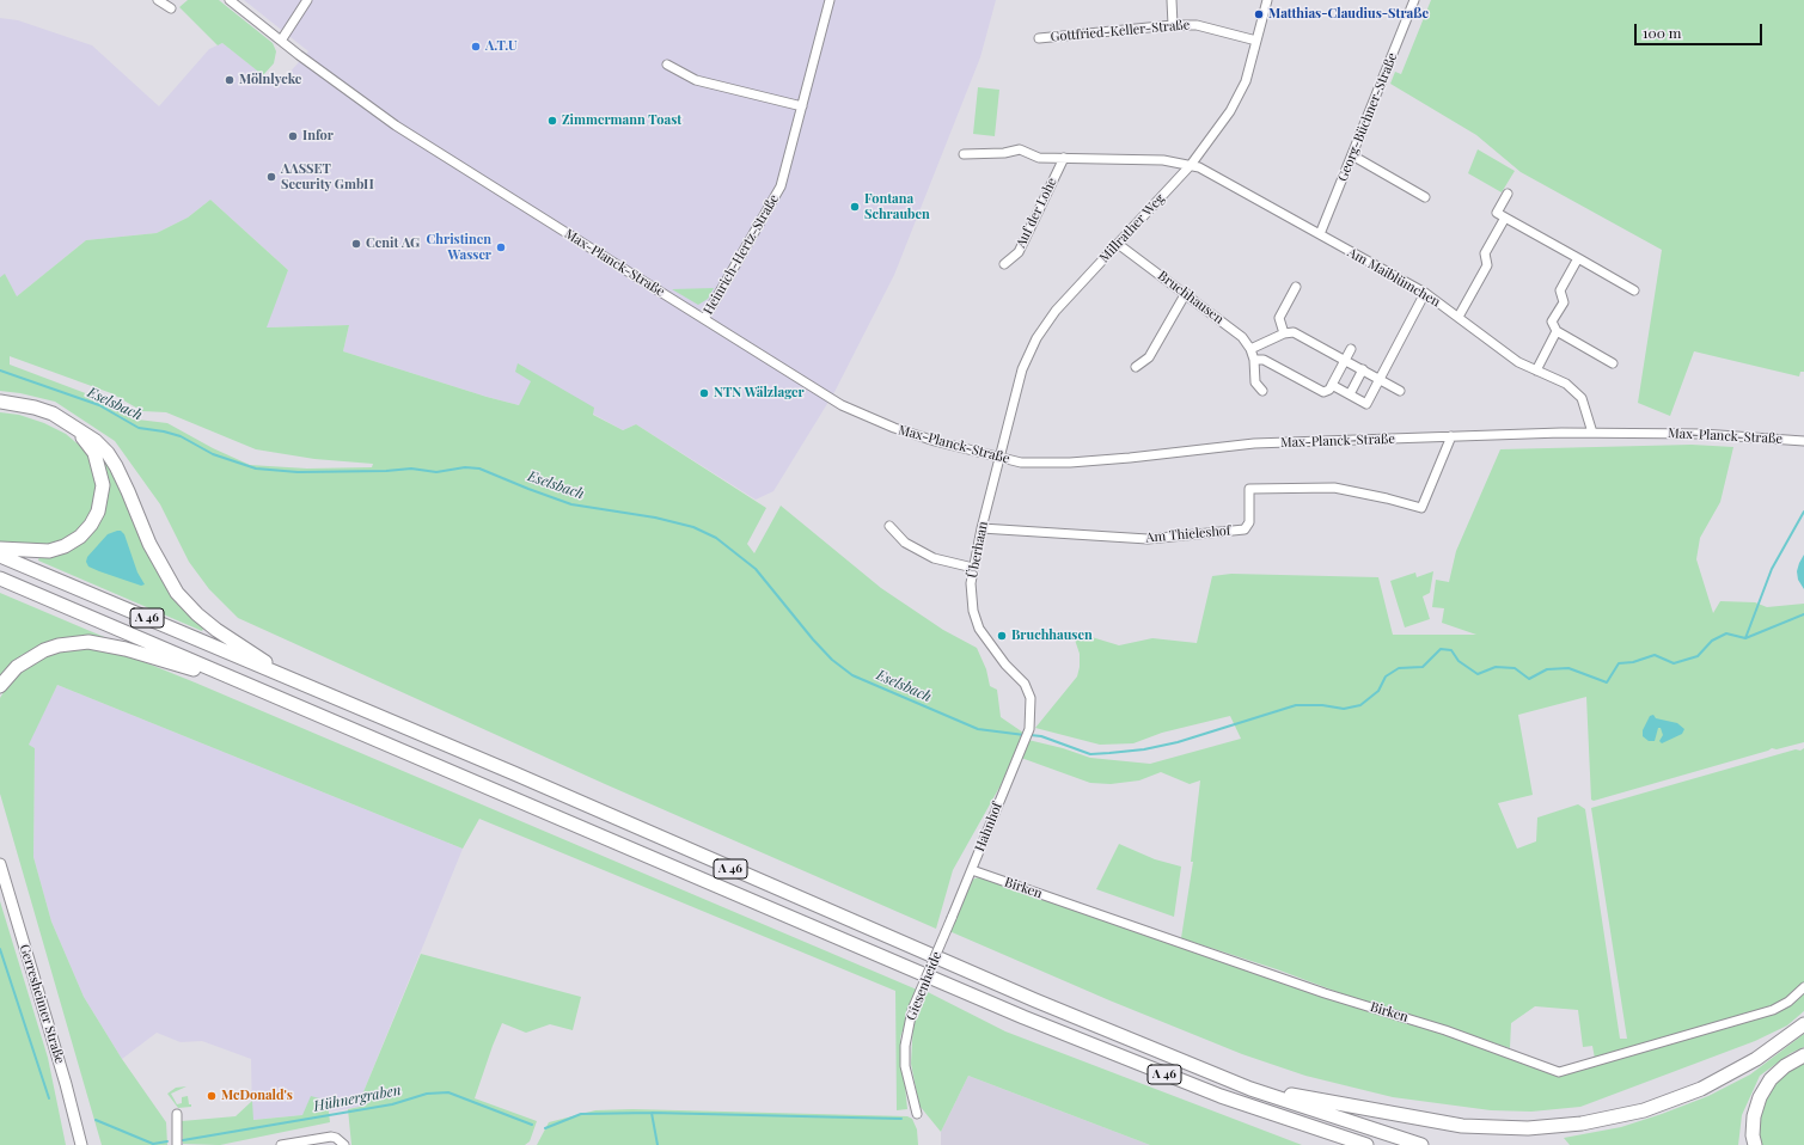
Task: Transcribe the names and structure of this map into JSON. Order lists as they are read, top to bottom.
{
  "streets": {
    "highway": ["A 46"],
    "main road": ["Gerresheimer Straße"],
    "street": [
      "Gottfried-Keller-Straße",
      "Georg-Büchner-Straße",
      "Auf der Lohe",
      "Millrather Weg",
      "Heinrich-Hertz-Straße",
      "Max-Planck-Straße",
      "Am Maiblümchen",
      "Bruchhausen",
      "Am Thieleshof",
      "Überhaan",
      "Hahnhof",
      "Birken",
      "Giesenheide"
    ]
  },
  "crossings": [
    ["Gottfried-Keller-Straße", "Millrather Weg"],
    ["Georg-Büchner-Straße", "Am Maiblümchen"],
    ["Auf der Lohe", "Am Maiblümchen"],
    ["Millrather Weg", "Max-Planck-Straße"],
    ["Millrather Weg", "Am Maiblümchen"],
    ["Millrather Weg", "Bruchhausen"],
    ["Millrather Weg", "Überhaan"],
    ["Heinrich-Hertz-Straße", "Max-Planck-Straße"],
    ["Max-Planck-Straße", "Am Maiblümchen"],
    ["Max-Planck-Straße", "Am Thieleshof"],
    ["Max-Planck-Straße", "Überhaan"],
    ["Am Thieleshof", "Überhaan"],
    ["Überhaan", "Hahnhof"],
    ["Hahnhof", "Birken"],
    ["Hahnhof", "Giesenheide"]
  ],
  "water": ["Eselsbach", "Hühnergraben"],
  "places": [
    "Matthias-Claudius-Straße",
    "A.T.U",
    "Mölnlycke",
    "Zimmermann Toast",
    "Infor",
    "AASSET Security GmbH",
    "Fontana Schrauben",
    "Cenit AG",
    "Christinen Wasser",
    "NTN Wälzlager",
    "Bruchhausen",
    "McDonald's"
  ],
  "scale_bar": "100 m"
}
